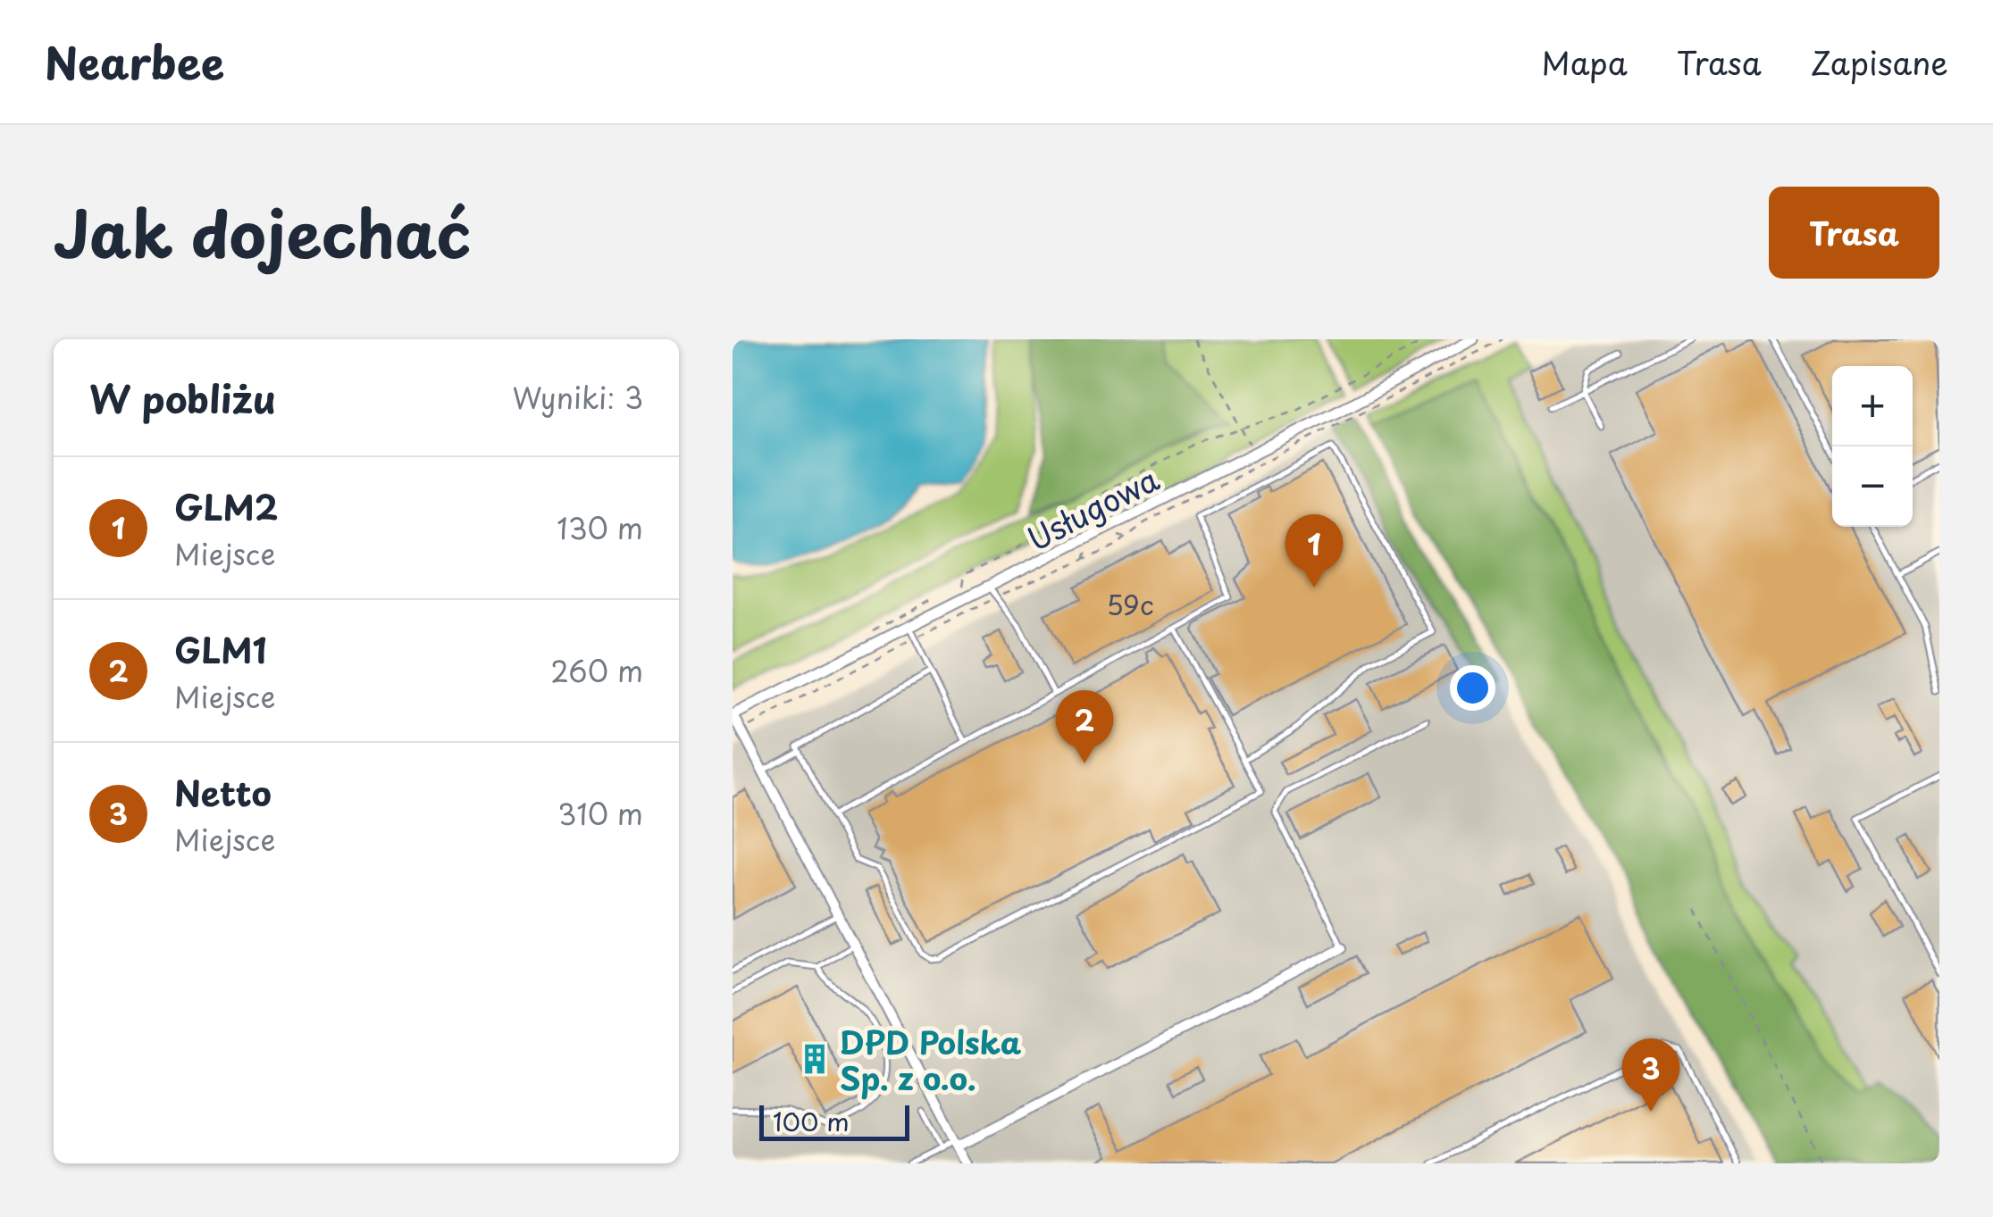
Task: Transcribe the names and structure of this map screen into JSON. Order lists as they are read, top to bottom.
{
  "streets": {
    "street": ["Usługowa"]
  },
  "places": {
    "building": ["DPD Polska Sp. z o.o."]
  },
  "house_numbers": ["59c"],
  "scale_bar": "100 m",
  "page": {
    "header": "Nearbee",
    "nav": ["Mapa", "Trasa", "Zapisane"],
    "title": "Jak dojechać",
    "buttons": "Trasa",
    "heading": ["W pobliżu", "Wyniki: 3"],
    "map_buttons": ["+", "−"],
    "list": [
      {
        "mark": "1",
        "name": "GLM2",
        "note": "Miejsce",
        "value": "130 m"
      },
      {
        "mark": "2",
        "name": "GLM1",
        "note": "Miejsce",
        "value": "260 m"
      },
      {
        "mark": "3",
        "name": "Netto",
        "note": "Miejsce",
        "value": "310 m"
      }
    ],
    "pins": ["1", "2", "3"],
    "scale": "100 m"
  }
}
